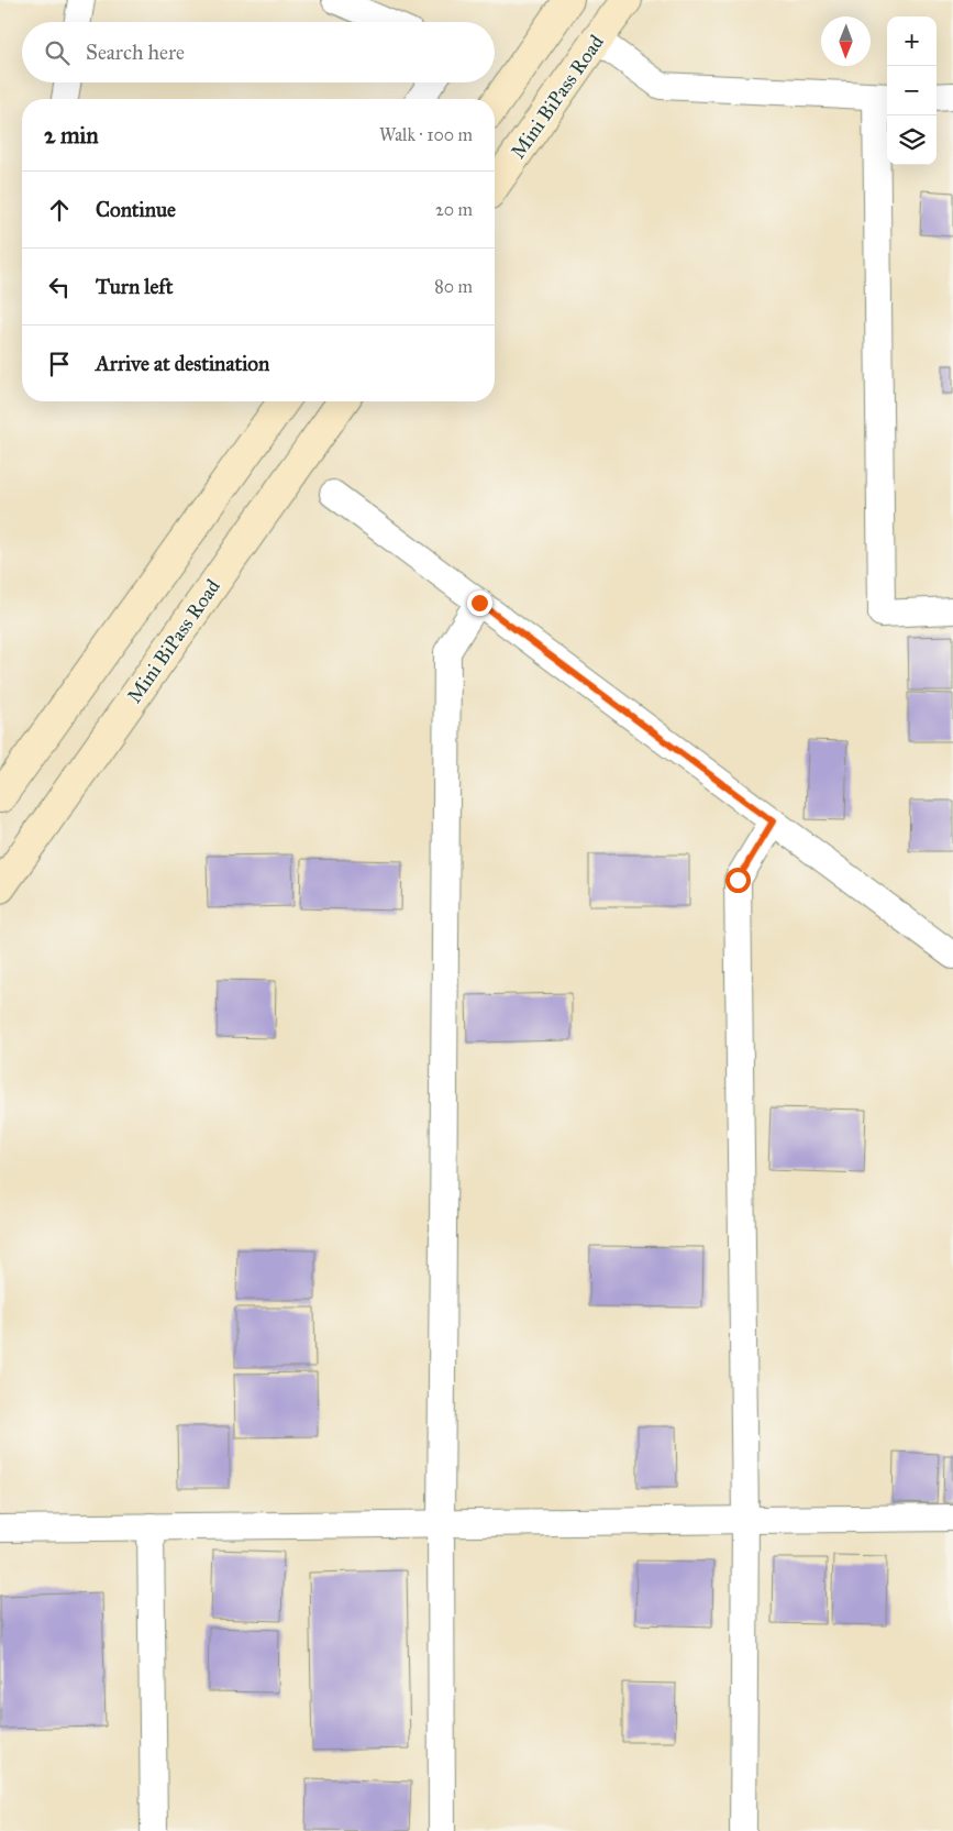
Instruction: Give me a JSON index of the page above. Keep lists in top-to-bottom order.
{
  "streets": {
    "street": ["Mini BiPass Road"]
  },
  "north": "bottom",
  "page": {
    "map_buttons": ["+", "−"],
    "search": "Search here",
    "heading": ["2 min", "Walk · 100 m"],
    "list": [
      ["Continue", "20 m"],
      ["Turn left", "80 m"],
      "Arrive at destination"
    ]
  }
}
